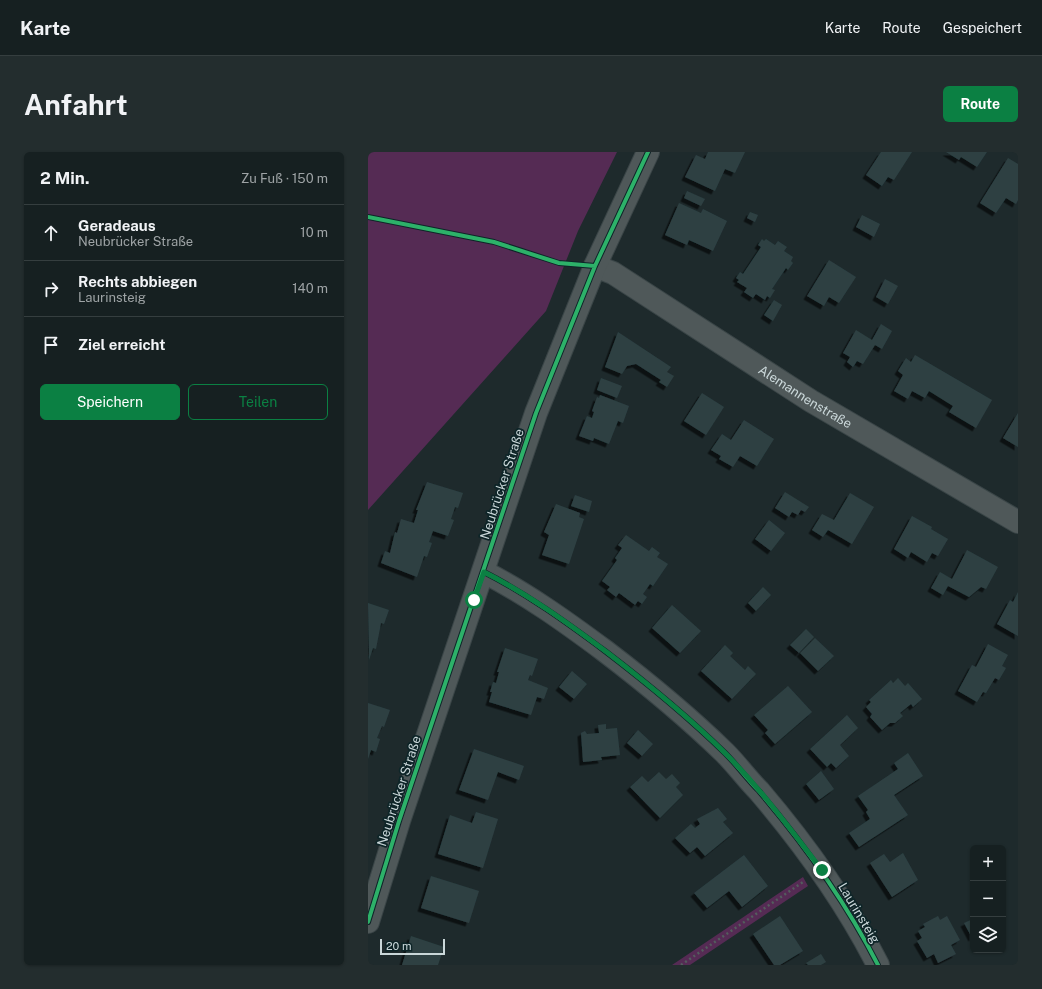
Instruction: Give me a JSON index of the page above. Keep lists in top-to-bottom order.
{
  "streets": {
    "street": ["Alemannenstraße", "Neubrücker Straße", "Laurinsteig"]
  },
  "crossings": [
    ["Alemannenstraße", "Neubrücker Straße"],
    ["Neubrücker Straße", "Laurinsteig"]
  ],
  "scale_bar": "20 m",
  "page": {
    "header": "Karte",
    "nav": ["Karte", "Route", "Gespeichert"],
    "buttons": [
      "Route",
      ["Speichern", "Teilen"]
    ],
    "title": "Anfahrt",
    "heading": ["2 Min.", "Zu Fuß · 150 m"],
    "list": [
      ["Geradeaus", "Neubrücker Straße", "10 m"],
      ["Rechts abbiegen", "Laurinsteig", "140 m"],
      "Ziel erreicht"
    ],
    "map_buttons": ["+", "−"],
    "scale": "20 m"
  }
}
